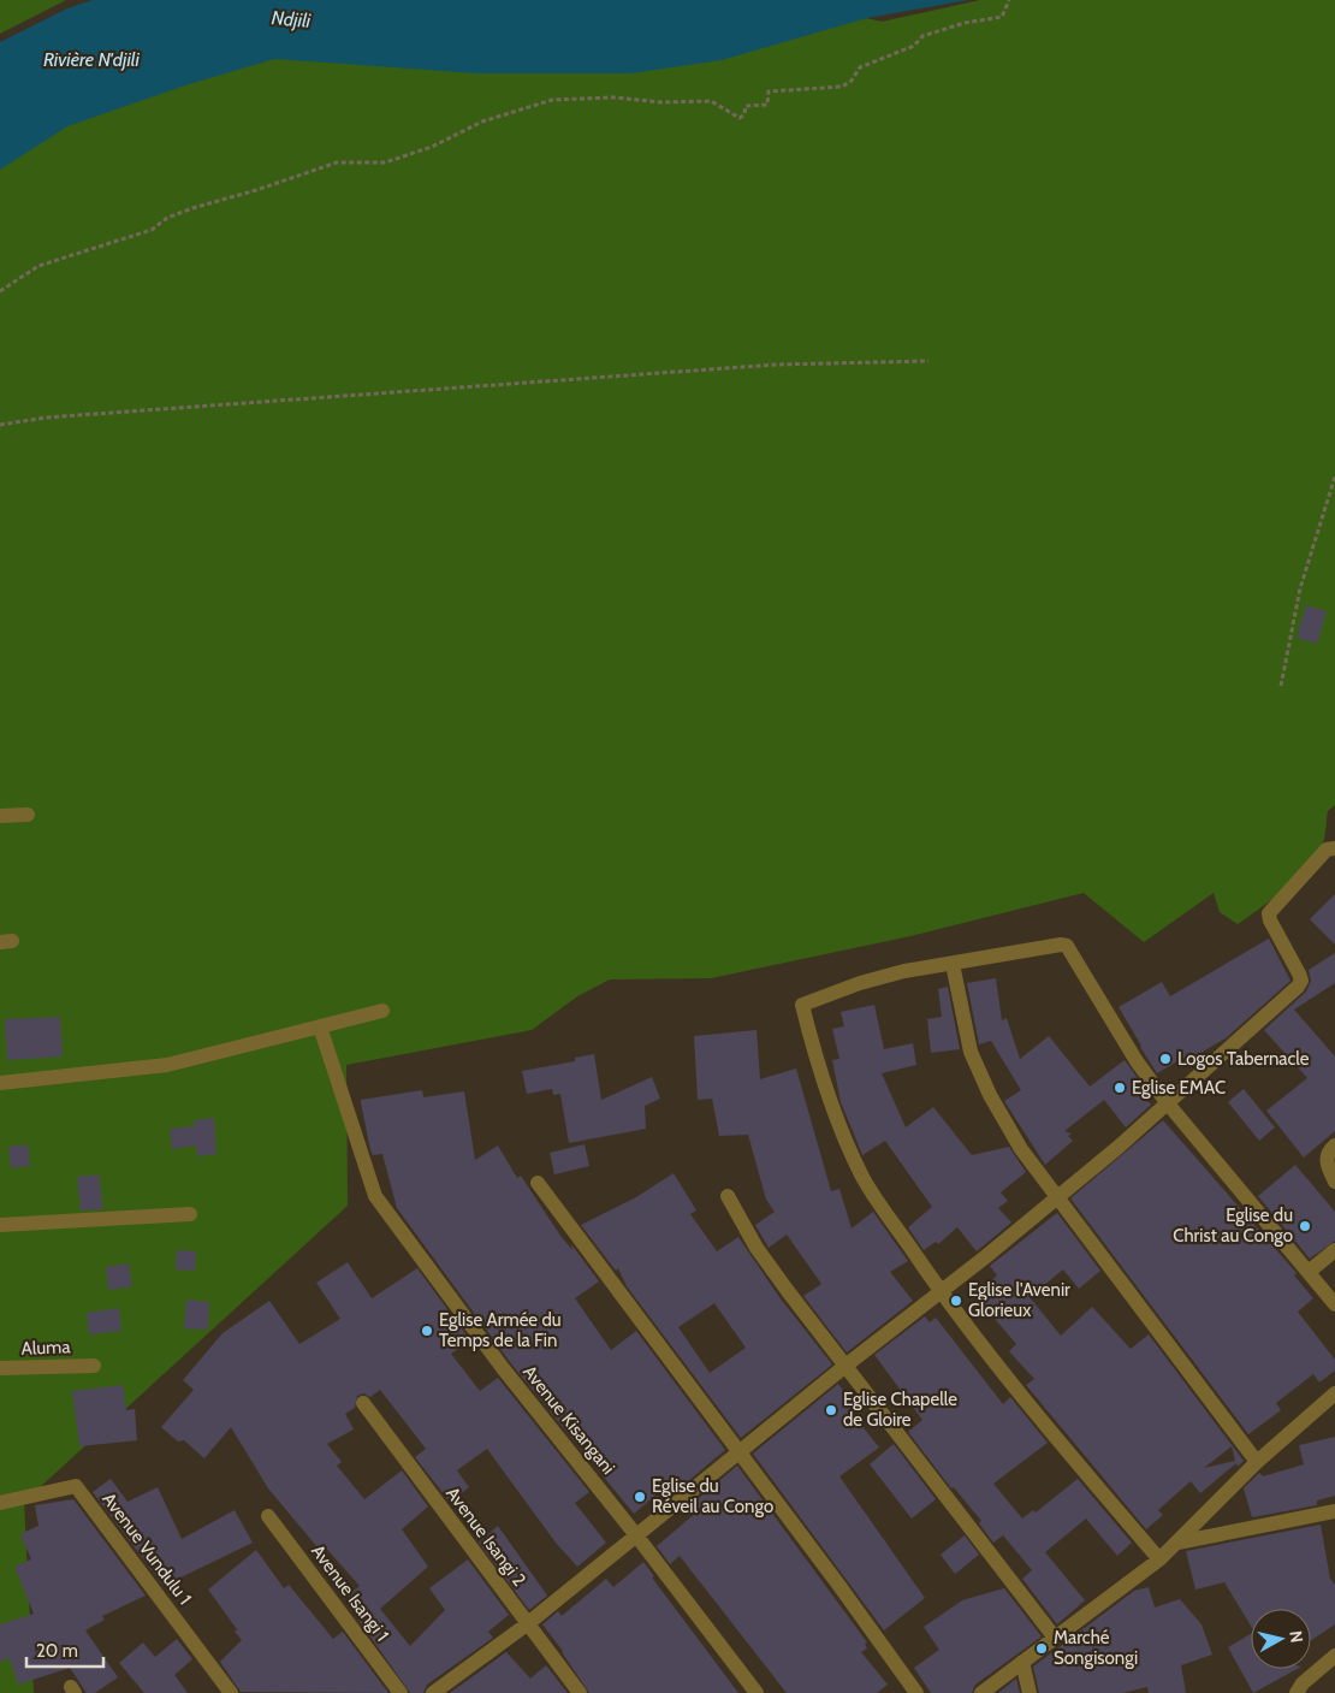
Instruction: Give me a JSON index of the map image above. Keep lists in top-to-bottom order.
{
  "streets": {
    "street": [
      "Aluma",
      "Avenue Kisangani",
      "Avenue Isangi 2",
      "Avenue Vundulu 1",
      "Avenue Isangi 1"
    ]
  },
  "water": ["Ndjili", "Rivière N'djili"],
  "places": [
    "Logos Tabernacle",
    "Eglise EMAC",
    "Eglise du Christ au Congo",
    "Eglise l'Avenir Glorieux",
    "Eglise Armée du Temps de la Fin",
    "Eglise Chapelle de Gloire",
    "Eglise du Réveil au Congo",
    "Marché Songisongi"
  ],
  "scale_bar": "20 m",
  "north": "right"
}
